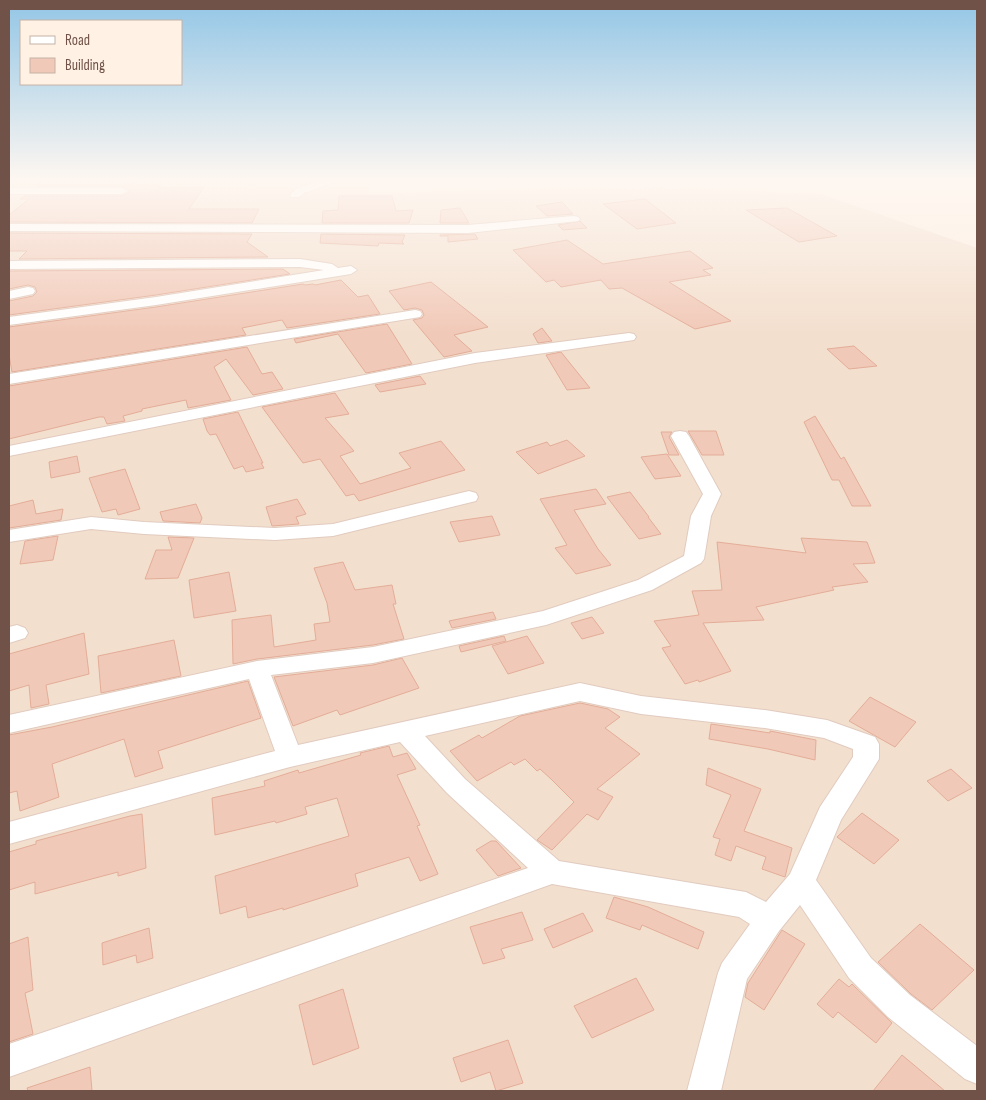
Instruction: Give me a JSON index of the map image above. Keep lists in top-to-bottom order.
{
  "legend": ["Road", "Building"]
}
